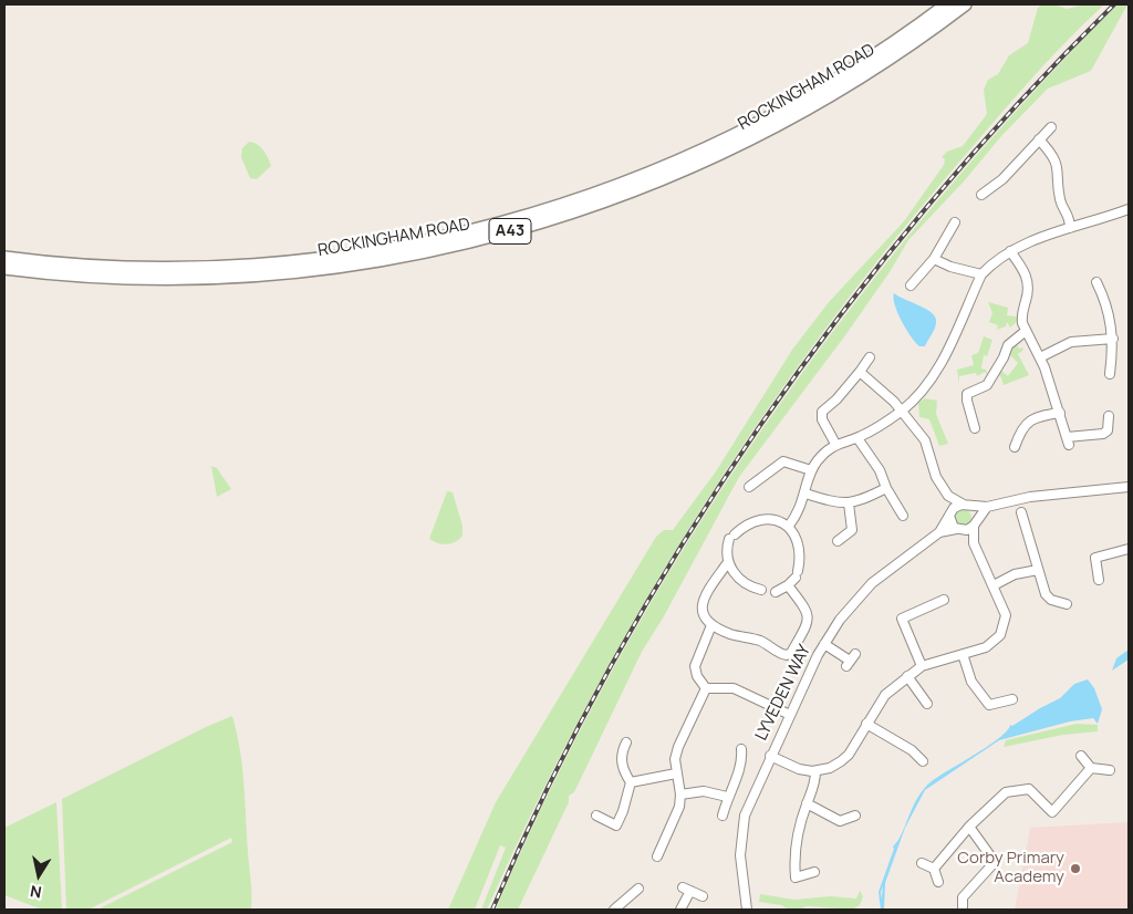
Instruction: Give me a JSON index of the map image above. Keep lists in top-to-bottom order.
{
  "streets": {
    "highway": ["ROCKINGHAM ROAD", "A43"],
    "street": ["LYVEDEN WAY"]
  },
  "places": ["Corby Primary Academy"],
  "north": "bottom"
}
